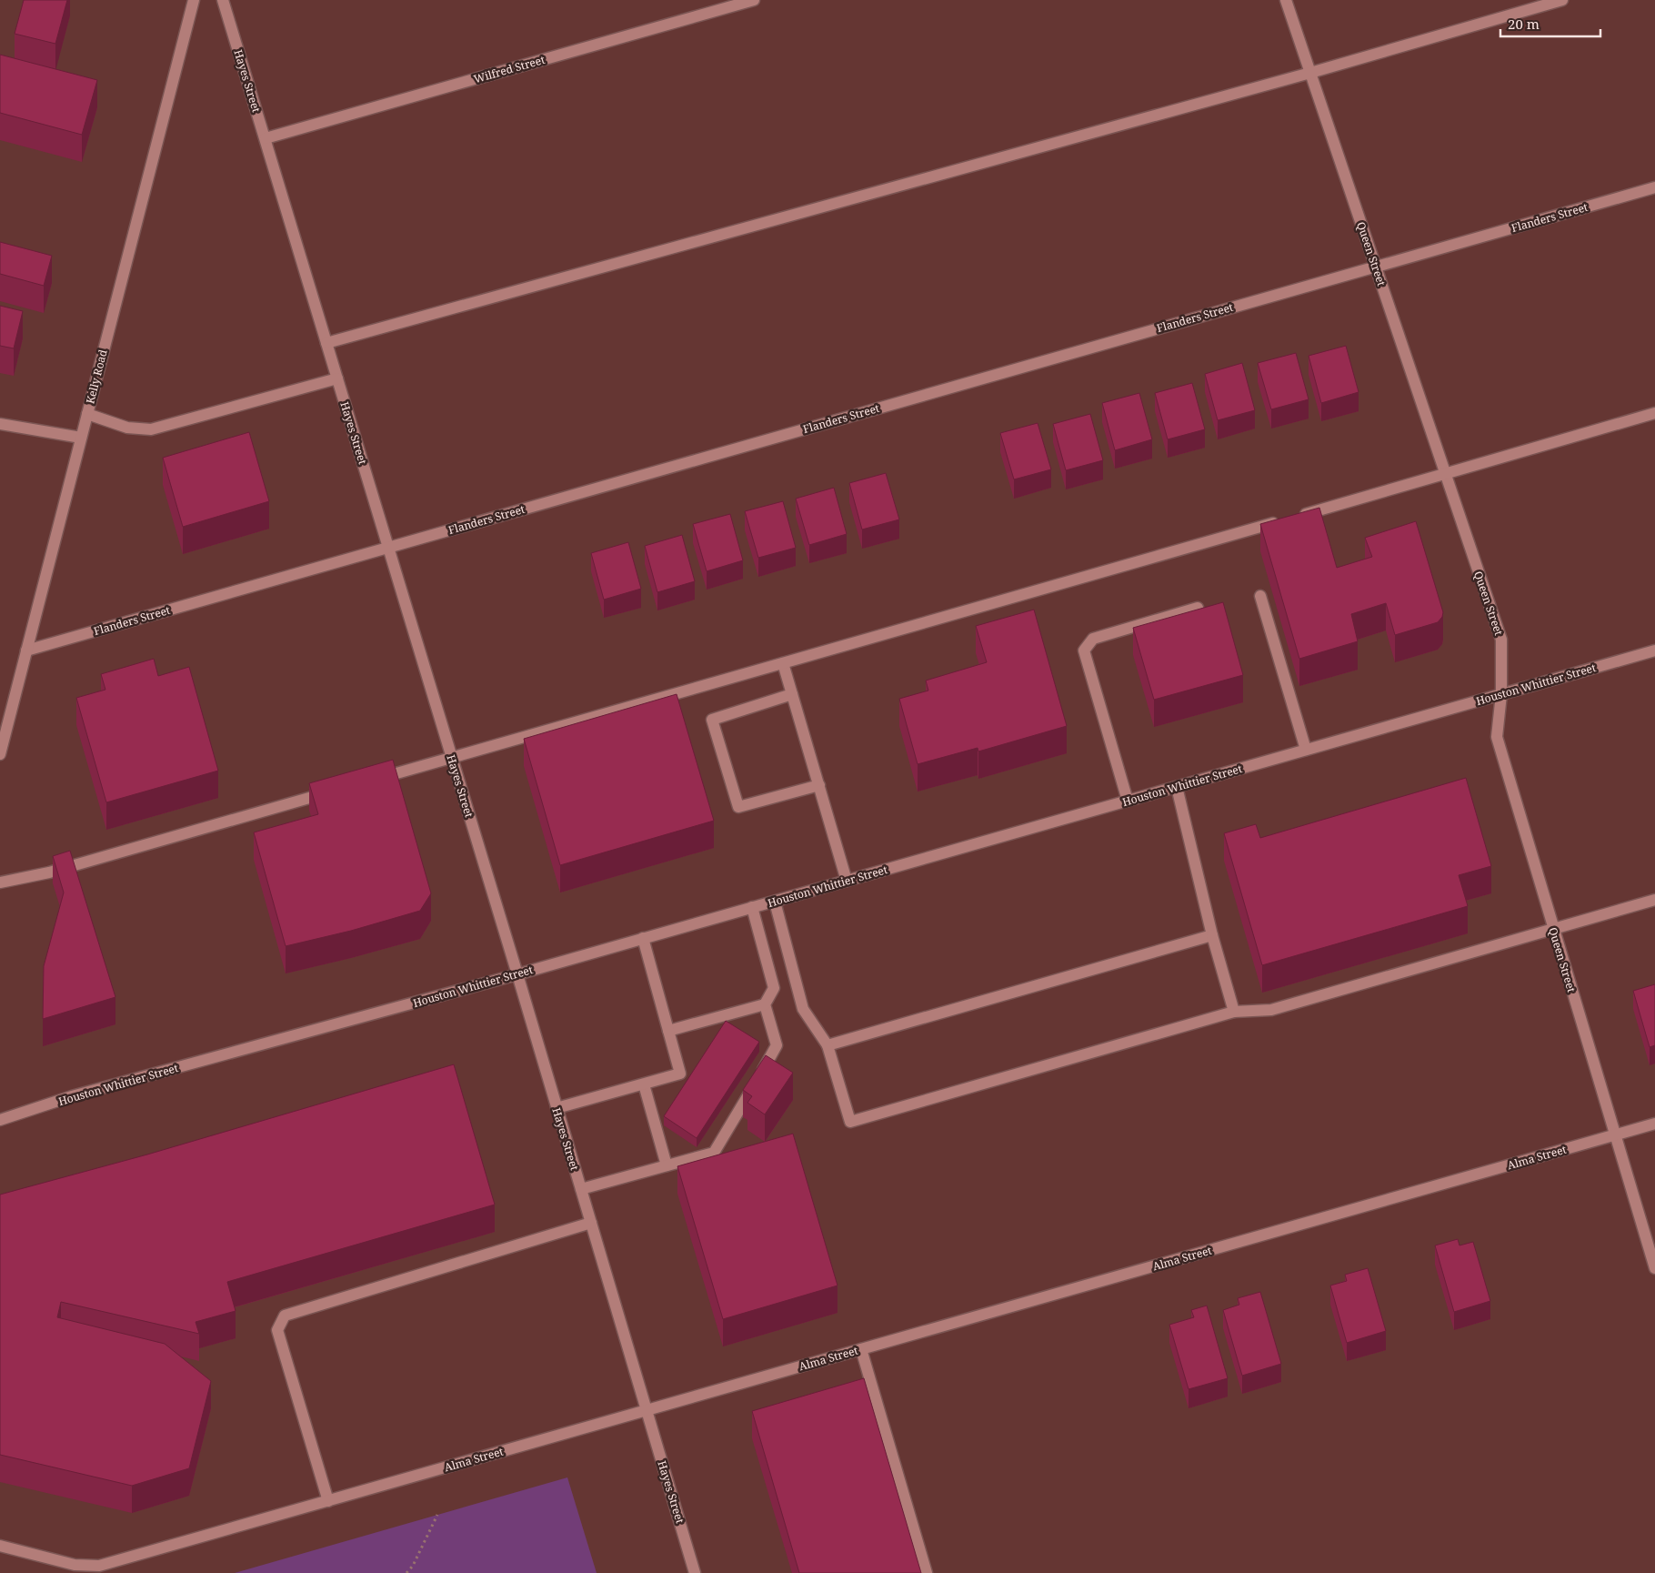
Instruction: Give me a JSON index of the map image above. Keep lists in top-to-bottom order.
{
  "streets": {
    "street": [
      "Wilfred Street",
      "Hayes Street",
      "Flanders Street",
      "Queen Street",
      "Kelly Road",
      "Houston Whittier Street",
      "Alma Street"
    ]
  },
  "crossings": [
    ["Wilfred Street", "Hayes Street"],
    ["Hayes Street", "Flanders Street"],
    ["Hayes Street", "Houston Whittier Street"],
    ["Hayes Street", "Alma Street"],
    ["Flanders Street", "Queen Street"],
    ["Flanders Street", "Kelly Road"],
    ["Queen Street", "Houston Whittier Street"],
    ["Queen Street", "Alma Street"]
  ],
  "scale_bar": "20 m"
}
